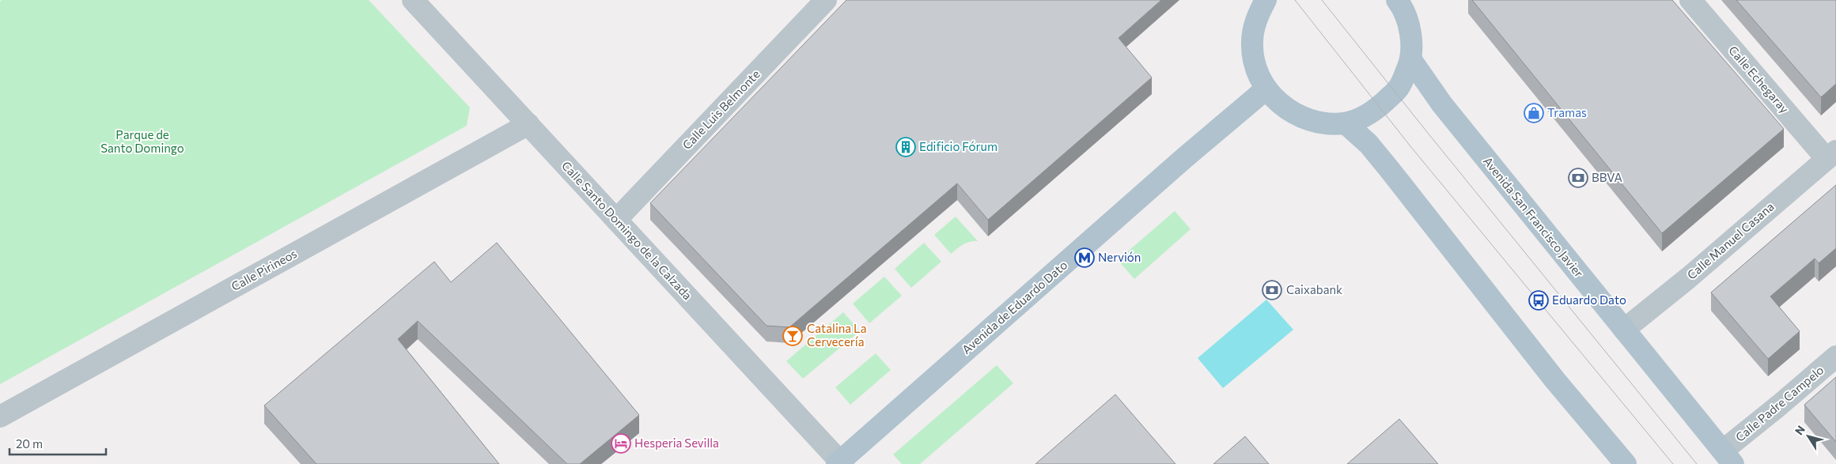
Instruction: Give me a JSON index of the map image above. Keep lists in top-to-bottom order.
{
  "streets": {
    "main road": ["Avenida San Francisco Javier", "Avenida de Eduardo Dato"],
    "street": [
      "Calle Echegaray",
      "Calle Luis Belmonte",
      "Calle Santo Domingo de la Calzada",
      "Calle Manuel Casana",
      "Calle Pirineos",
      "Calle Padre Campelo"
    ]
  },
  "crossings": [
    ["Calle Echegaray", "Calle Manuel Casana"],
    ["Calle Luis Belmonte", "Calle Santo Domingo de la Calzada"],
    ["Avenida San Francisco Javier", "Calle Manuel Casana"],
    ["Avenida San Francisco Javier", "Calle Padre Campelo"],
    ["Calle Santo Domingo de la Calzada", "Calle Pirineos"],
    ["Calle Santo Domingo de la Calzada", "Avenida de Eduardo Dato"]
  ],
  "parks": ["Parque de Santo Domingo"],
  "places": {
    "shop": ["Tramas"],
    "building": ["Edificio Fórum"],
    "bank": ["BBVA", "Caixabank"],
    "metro station": ["Nervión"],
    "bus stop": ["Eduardo Dato"],
    "bar": ["Catalina La Cervecería"],
    "hotel": ["Hesperia Sevilla"]
  },
  "scale_bar": "20 m",
  "north": "top left"
}
